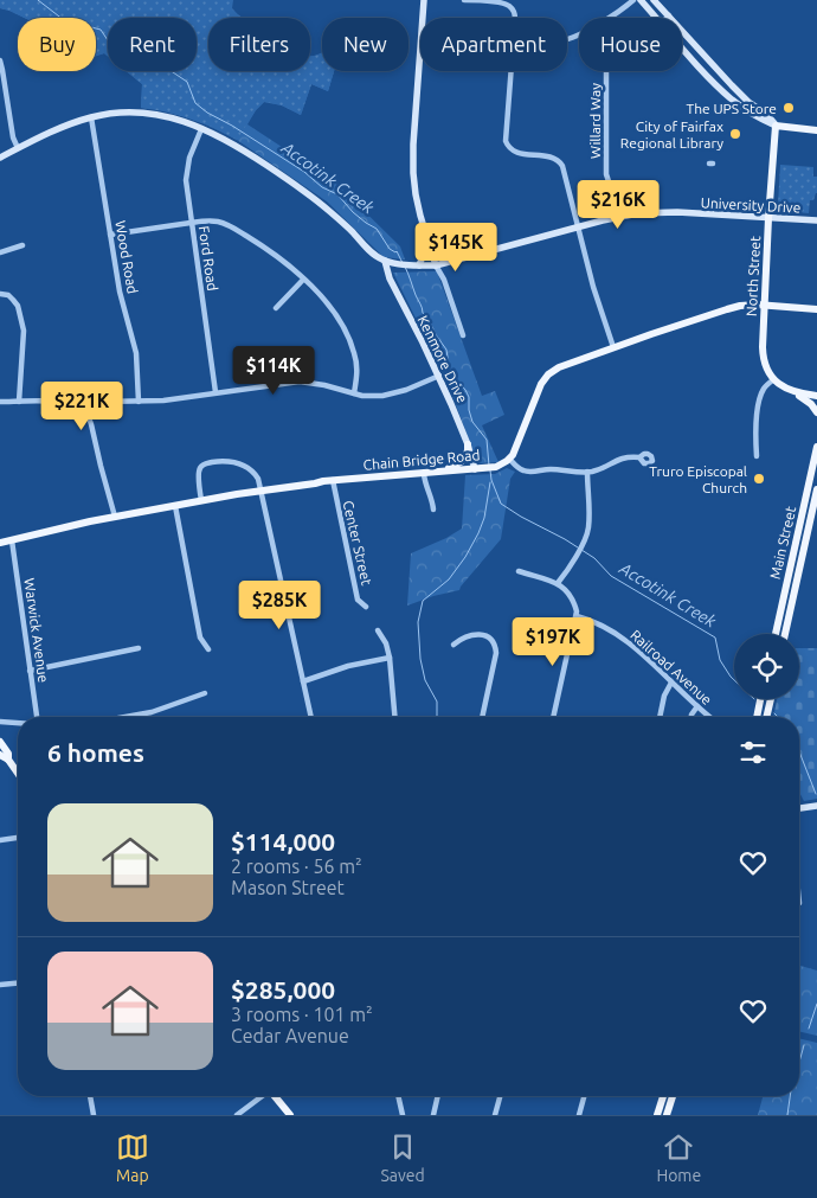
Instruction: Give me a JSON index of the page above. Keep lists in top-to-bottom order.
{
  "streets": {
    "main road": ["North Street", "Chain Bridge Road", "Main Street"],
    "street": [
      "Willard Way",
      "University Drive",
      "Wood Road",
      "Ford Road",
      "Kenmore Drive",
      "Center Street",
      "Warwick Avenue",
      "Railroad Avenue"
    ]
  },
  "crossings": [
    ["Willard Way", "University Drive"],
    ["University Drive", "Wood Road"],
    ["University Drive", "Ford Road"],
    ["University Drive", "North Street"],
    ["University Drive", "Kenmore Drive"],
    ["Kenmore Drive", "Chain Bridge Road"],
    ["Chain Bridge Road", "Center Street"],
    ["Chain Bridge Road", "Warwick Avenue"]
  ],
  "water": ["Accotink Creek"],
  "places": ["The UPS Store", "City of Fairfax Regional Library", "Truro Episcopal Church"],
  "page": {
    "chip": [
      "Buy",
      "Rent",
      "Filters",
      "New",
      "Apartment",
      "House"
    ],
    "price": [
      "$216K",
      "$145K",
      "$114K",
      "$221K",
      "$285K",
      "$197K"
    ],
    "heading": "6 homes",
    "list": [
      {
        "name": "$114,000",
        "note": "2 rooms · 56 m² · Mason Street"
      },
      {
        "name": "$285,000",
        "note": "3 rooms · 101 m² · Cedar Avenue"
      }
    ],
    "tabs": ["Map", "Saved", "Home"]
  }
}
